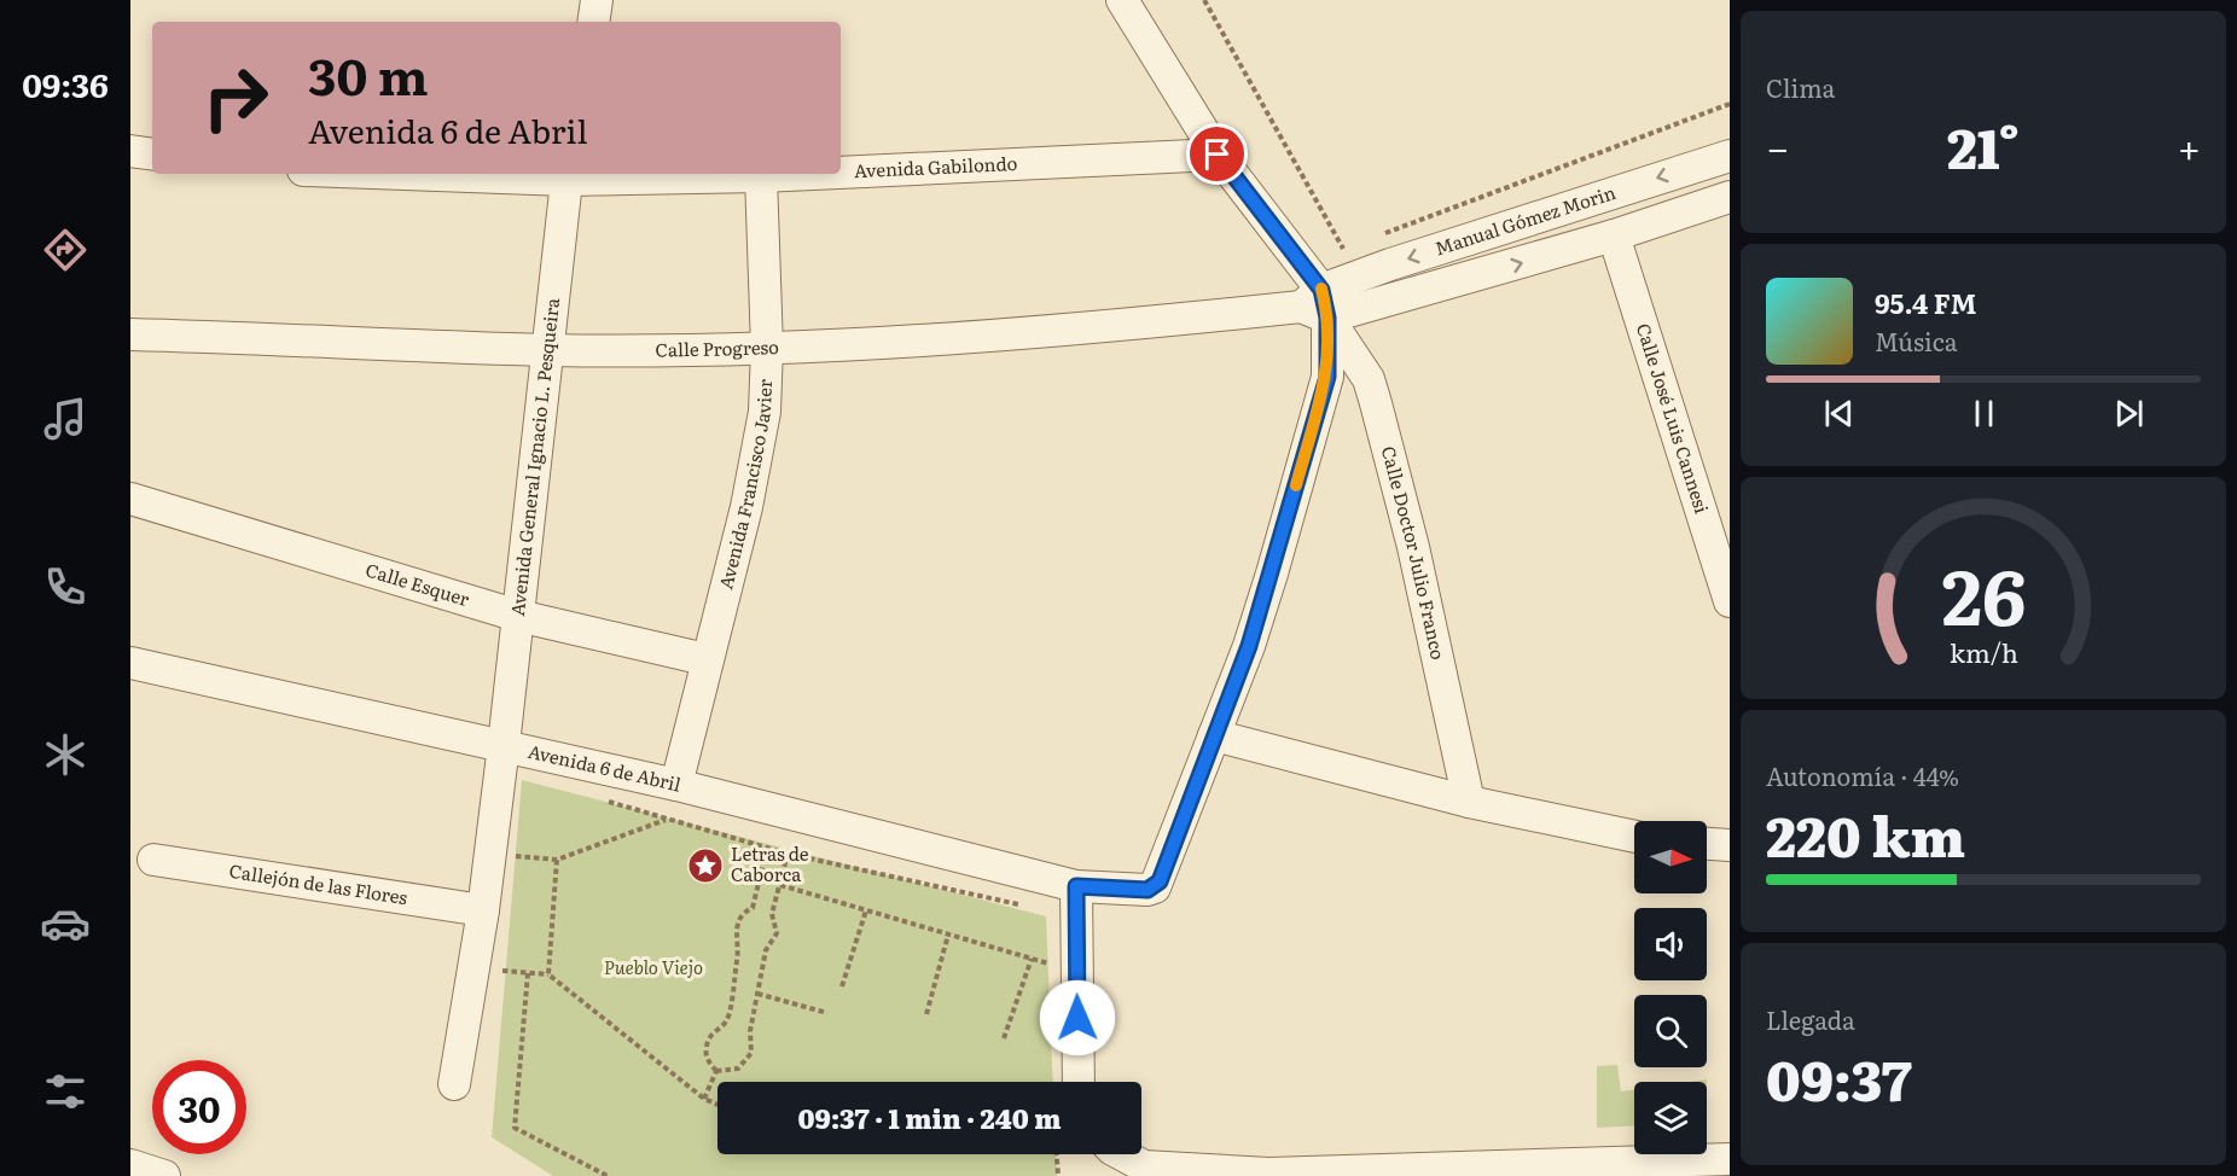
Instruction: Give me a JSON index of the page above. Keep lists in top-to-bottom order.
{
  "streets": {
    "street": [
      "Avenida Gabilondo",
      "Manual Gómez Morin",
      "Calle Progreso",
      "Calle José Luis Cannesi",
      "Avenida General Ignacio L. Pesqueira",
      "Avenida Francisco Javier",
      "Calle Doctor Julio Franco",
      "Calle Esquer",
      "Avenida 6 de Abril",
      "Callejón de las Flores"
    ]
  },
  "crossings": [
    ["Avenida Gabilondo", "Avenida General Ignacio L. Pesqueira"],
    ["Avenida Gabilondo", "Avenida Francisco Javier"],
    ["Avenida Gabilondo", "Calle Doctor Julio Franco"],
    ["Manual Gómez Morin", "Calle Progreso"],
    ["Manual Gómez Morin", "Calle José Luis Cannesi"],
    ["Manual Gómez Morin", "Calle Doctor Julio Franco"],
    ["Calle Progreso", "Avenida General Ignacio L. Pesqueira"],
    ["Calle Progreso", "Avenida Francisco Javier"],
    ["Calle Progreso", "Calle Doctor Julio Franco"],
    ["Avenida General Ignacio L. Pesqueira", "Calle Esquer"],
    ["Avenida General Ignacio L. Pesqueira", "Avenida 6 de Abril"],
    ["Avenida General Ignacio L. Pesqueira", "Callejón de las Flores"],
    ["Avenida Francisco Javier", "Calle Esquer"],
    ["Avenida Francisco Javier", "Avenida 6 de Abril"]
  ],
  "parks": ["Pueblo Viejo"],
  "places": {
    "place": ["Letras de Caborca"]
  },
  "north": "right",
  "page": {
    "tabs": "09:36",
    "tile": [
      "Clima",
      ["Autonomía · 44%", "220 km"],
      ["Llegada", "09:37"]
    ],
    "turn": ["30 m", "Avenida 6 de Abril"],
    "heat": ["−", "21°", "+"],
    "song": ["95.4 FM", "Música"],
    "limit": "30",
    "trip": "09:37 · 1 min · 240 m",
    "gauge": ["26", "km/h"]
  }
}
